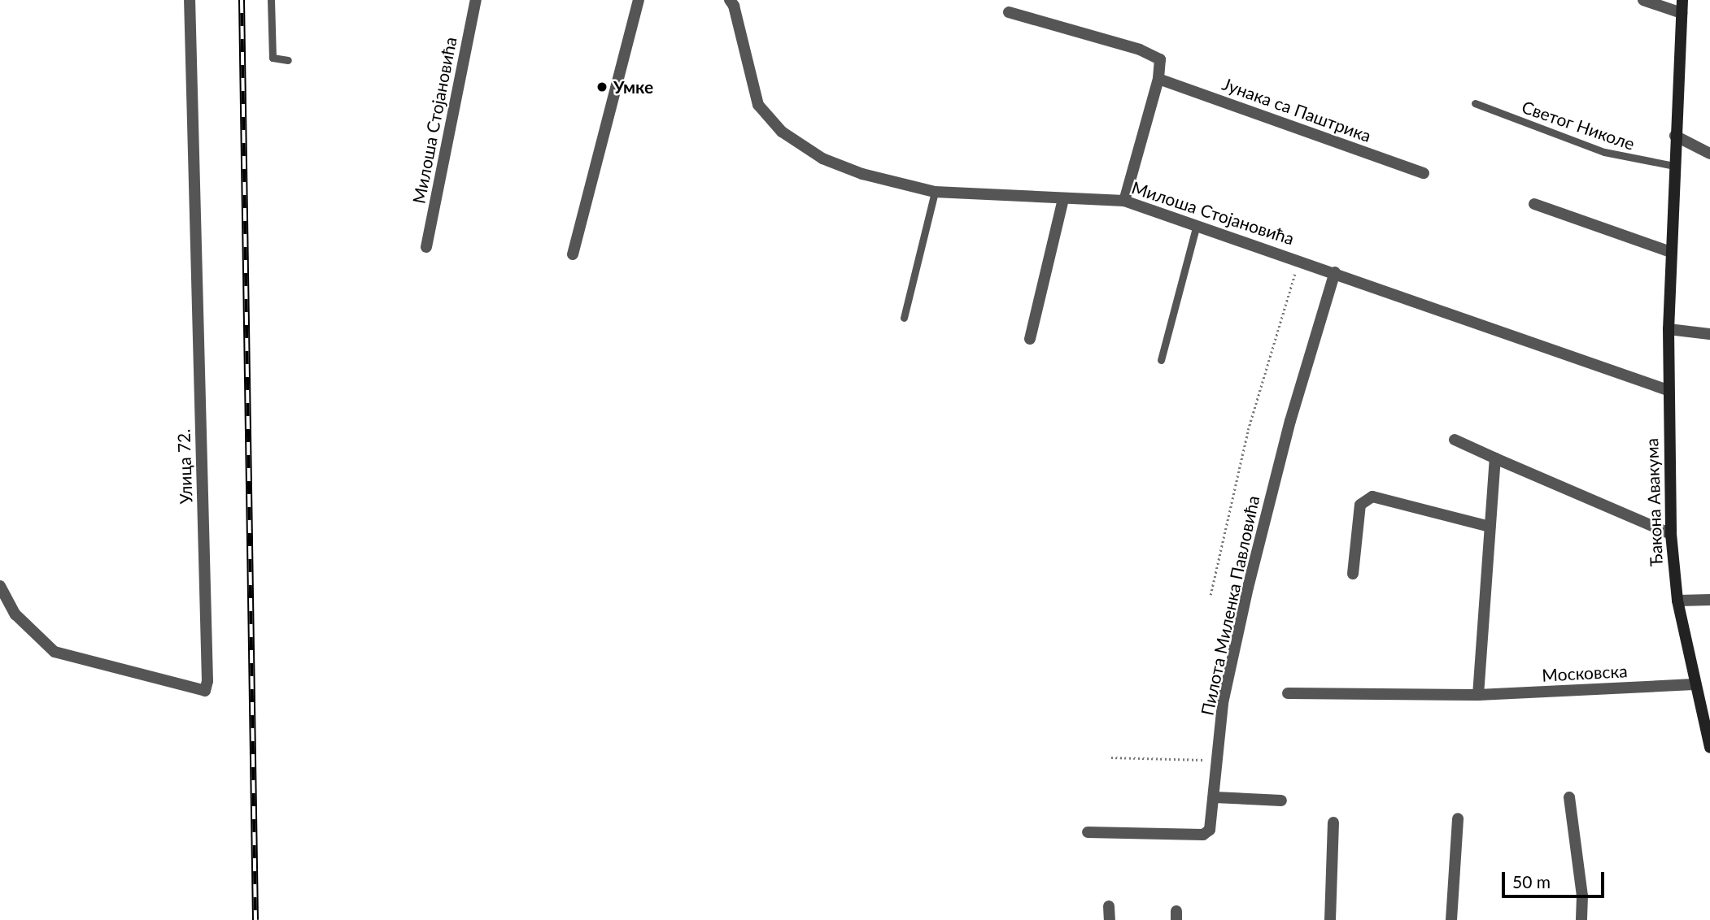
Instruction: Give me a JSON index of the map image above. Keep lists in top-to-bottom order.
{
  "streets": {
    "main road": ["Ђакона Авакума"],
    "street": [
      "Јунака са Паштрика",
      "Милоша Стојановића",
      "Улица 72.",
      "Пилота Миленка Павловића",
      "Московска"
    ],
    "lane": ["Светог Николе"]
  },
  "crossings": [
    ["Милоша Стојановића", "Ђакона Авакума"],
    ["Милоша Стојановића", "Пилота Миленка Павловића"],
    ["Светог Николе", "Ђакона Авакума"],
    ["Ђакона Авакума", "Московска"]
  ],
  "places": ["Умке"],
  "scale_bar": "50 m"
}
